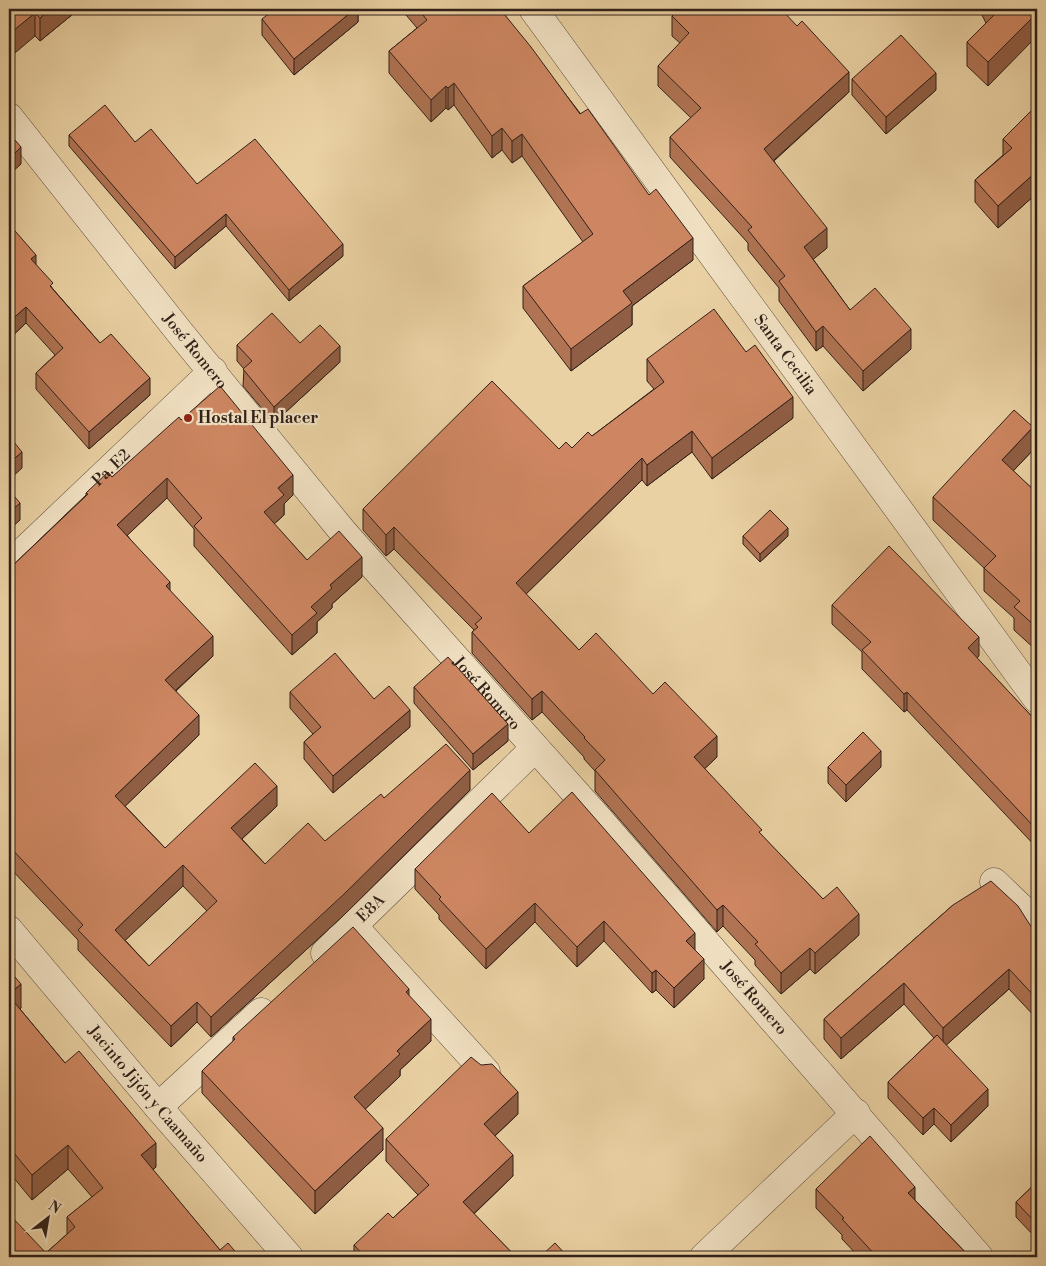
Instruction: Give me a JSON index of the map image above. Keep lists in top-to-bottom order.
{
  "streets": {
    "street": [
      "José Romero",
      "Santa Cecilia",
      "Pa. E2",
      "E8A",
      "Jacinto Jijón y Caamaño"
    ]
  },
  "crossings": [
    ["José Romero", "Pa. E2"],
    ["José Romero", "E8A"]
  ],
  "places": ["Hostal El placer"],
  "north": "top right"
}
